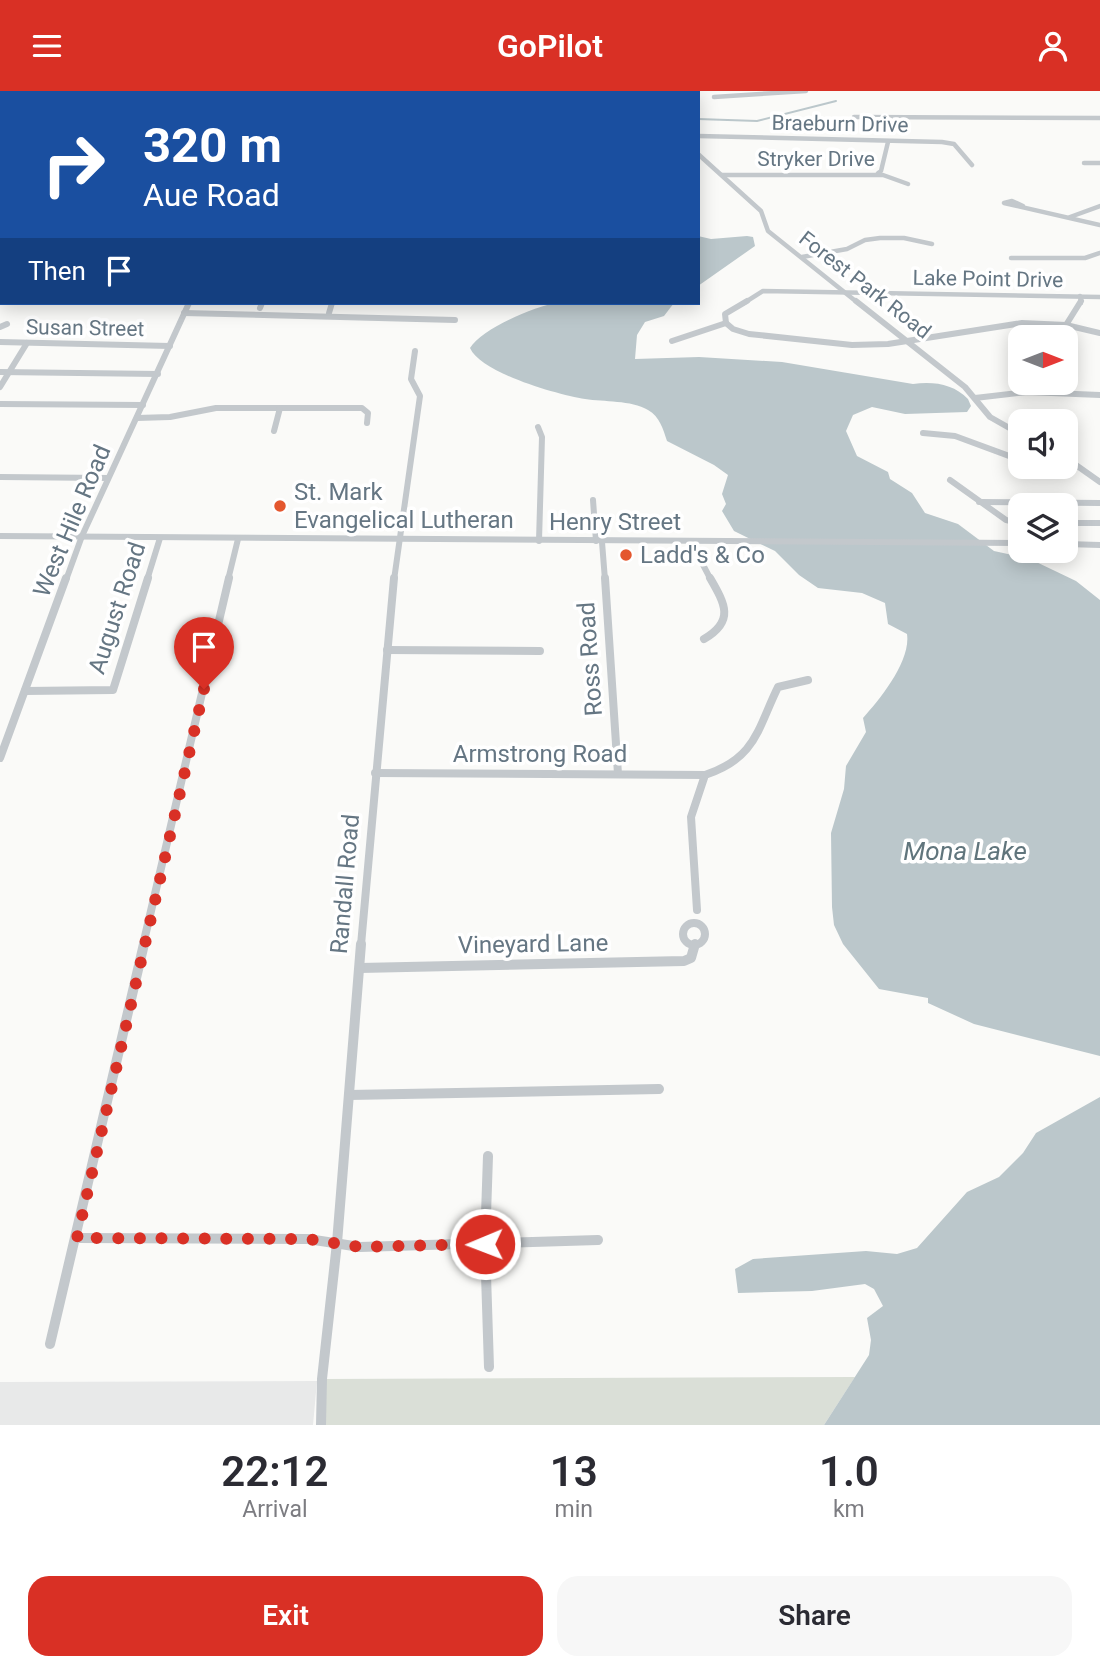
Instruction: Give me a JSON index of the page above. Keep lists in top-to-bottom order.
{
  "streets": {
    "street": [
      "Braeburn Drive",
      "Stryker Drive",
      "Lake Point Drive",
      "Forest Park Road",
      "Susan Street",
      "West Hile Road",
      "Henry Street",
      "August Road",
      "Ross Road",
      "Armstrong Road",
      "Randall Road",
      "Vineyard Lane"
    ]
  },
  "crossings": [
    ["Stryker Drive", "Forest Park Road"],
    ["Lake Point Drive", "Forest Park Road"],
    ["Susan Street", "West Hile Road"],
    ["West Hile Road", "Henry Street"],
    ["West Hile Road", "August Road"],
    ["Henry Street", "August Road"],
    ["Henry Street", "Ross Road"],
    ["Henry Street", "Randall Road"],
    ["Ross Road", "Armstrong Road"],
    ["Armstrong Road", "Randall Road"],
    ["Randall Road", "Vineyard Lane"]
  ],
  "water": ["Mona Lake"],
  "places": ["St. Mark Evangelical Lutheran", "Ladd's & Co"],
  "north": "right",
  "page": {
    "header": "GoPilot",
    "turn": ["320 m", "Aue Road"],
    "then": "Then",
    "eta": [
      "22:12",
      "Arrival",
      "13",
      "min",
      "1.0",
      "km"
    ],
    "buttons": ["Exit", "Share"]
  }
}
